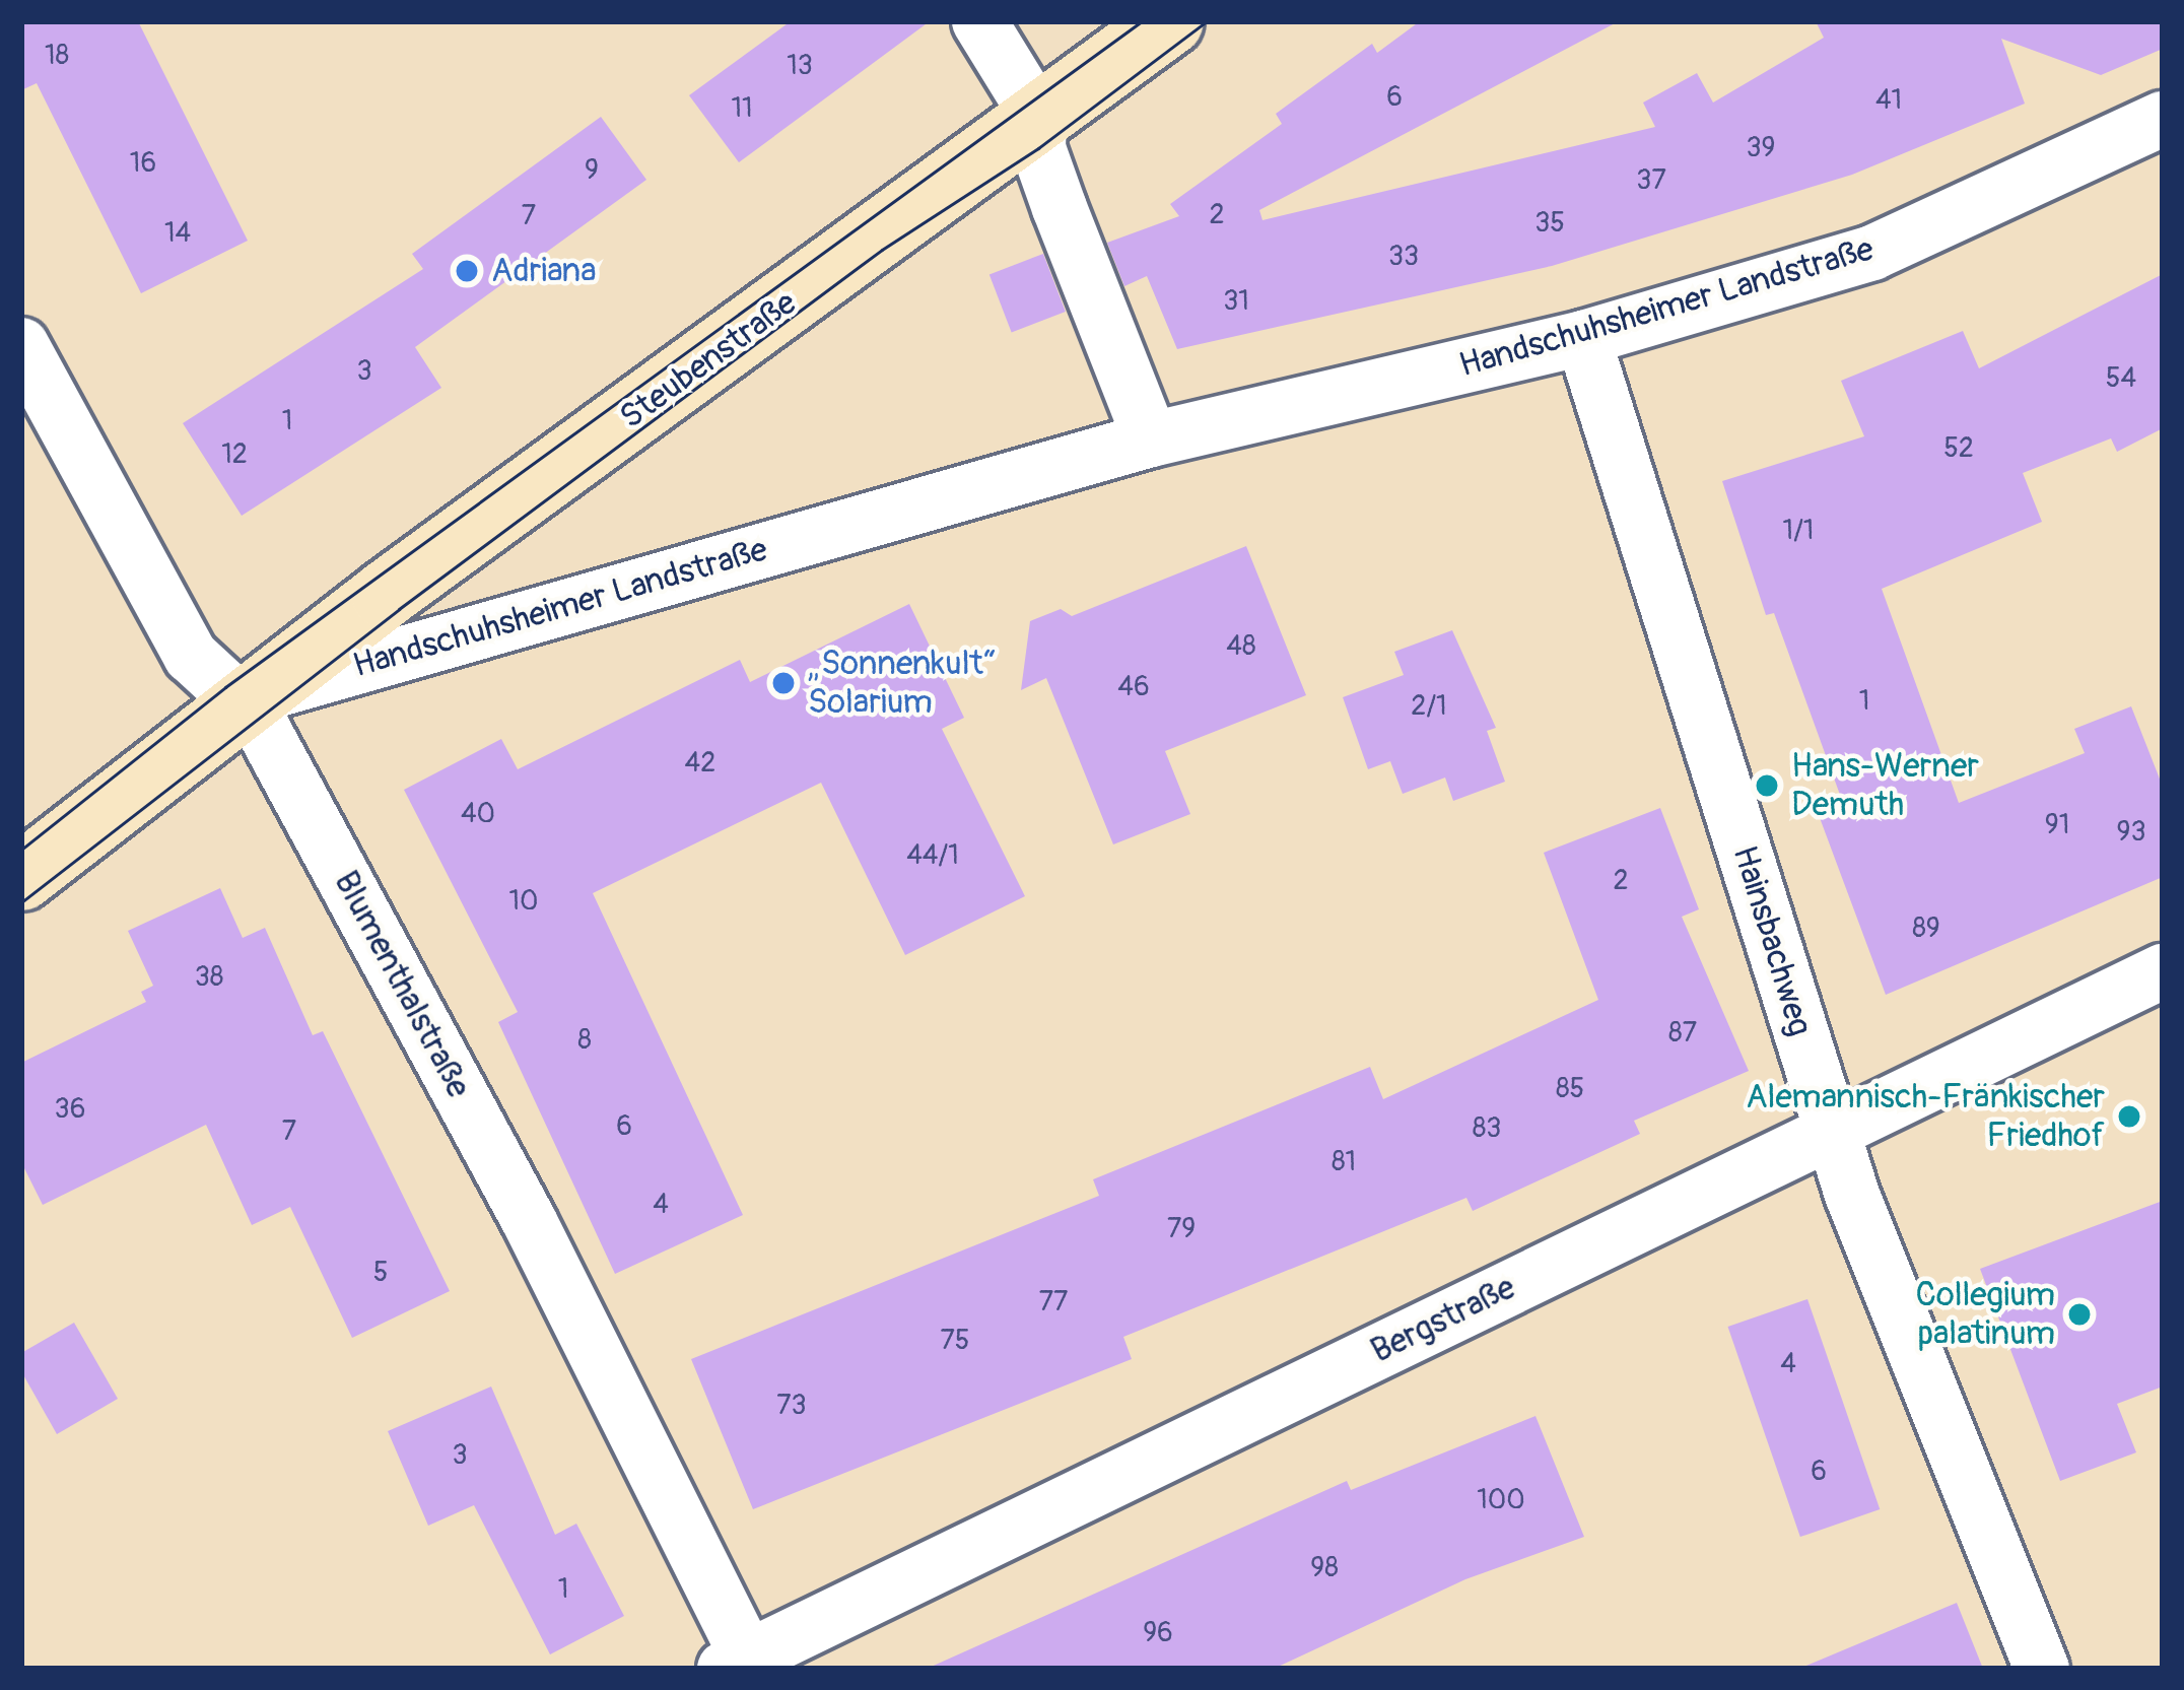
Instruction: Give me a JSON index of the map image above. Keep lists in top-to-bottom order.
{
  "streets": {
    "main road": ["Handschuhsheimer Landstraße", "Steubenstraße"],
    "street": ["Hainsbachweg", "Blumenthalstraße", "Bergstraße"]
  },
  "crossings": [
    ["Handschuhsheimer Landstraße", "Steubenstraße"],
    ["Handschuhsheimer Landstraße", "Hainsbachweg"],
    ["Handschuhsheimer Landstraße", "Blumenthalstraße"],
    ["Steubenstraße", "Blumenthalstraße"],
    ["Hainsbachweg", "Bergstraße"],
    ["Blumenthalstraße", "Bergstraße"]
  ],
  "places": [
    "Adriana",
    "„Sonnenkult“ Solarium",
    "Hans-Werner Demuth",
    "Alemannisch-Fränkischer Friedhof",
    "Collegium palatinum"
  ],
  "house_numbers": [
    "18",
    "13",
    "6",
    "41",
    "11",
    "39",
    "16",
    "9",
    "37",
    "2",
    "7",
    "35",
    "14",
    "33",
    "31",
    "3",
    "54",
    "1",
    "52",
    "12",
    "1/1",
    "48",
    "46",
    "1",
    "2/1",
    "42",
    "40",
    "91",
    "93",
    "44/1",
    "2",
    "10",
    "89",
    "38",
    "87",
    "8",
    "85",
    "36",
    "6",
    "83",
    "7",
    "81",
    "4",
    "79",
    "5",
    "77",
    "75",
    "4",
    "73",
    "3",
    "6",
    "100",
    "98",
    "1",
    "96"
  ]
}
